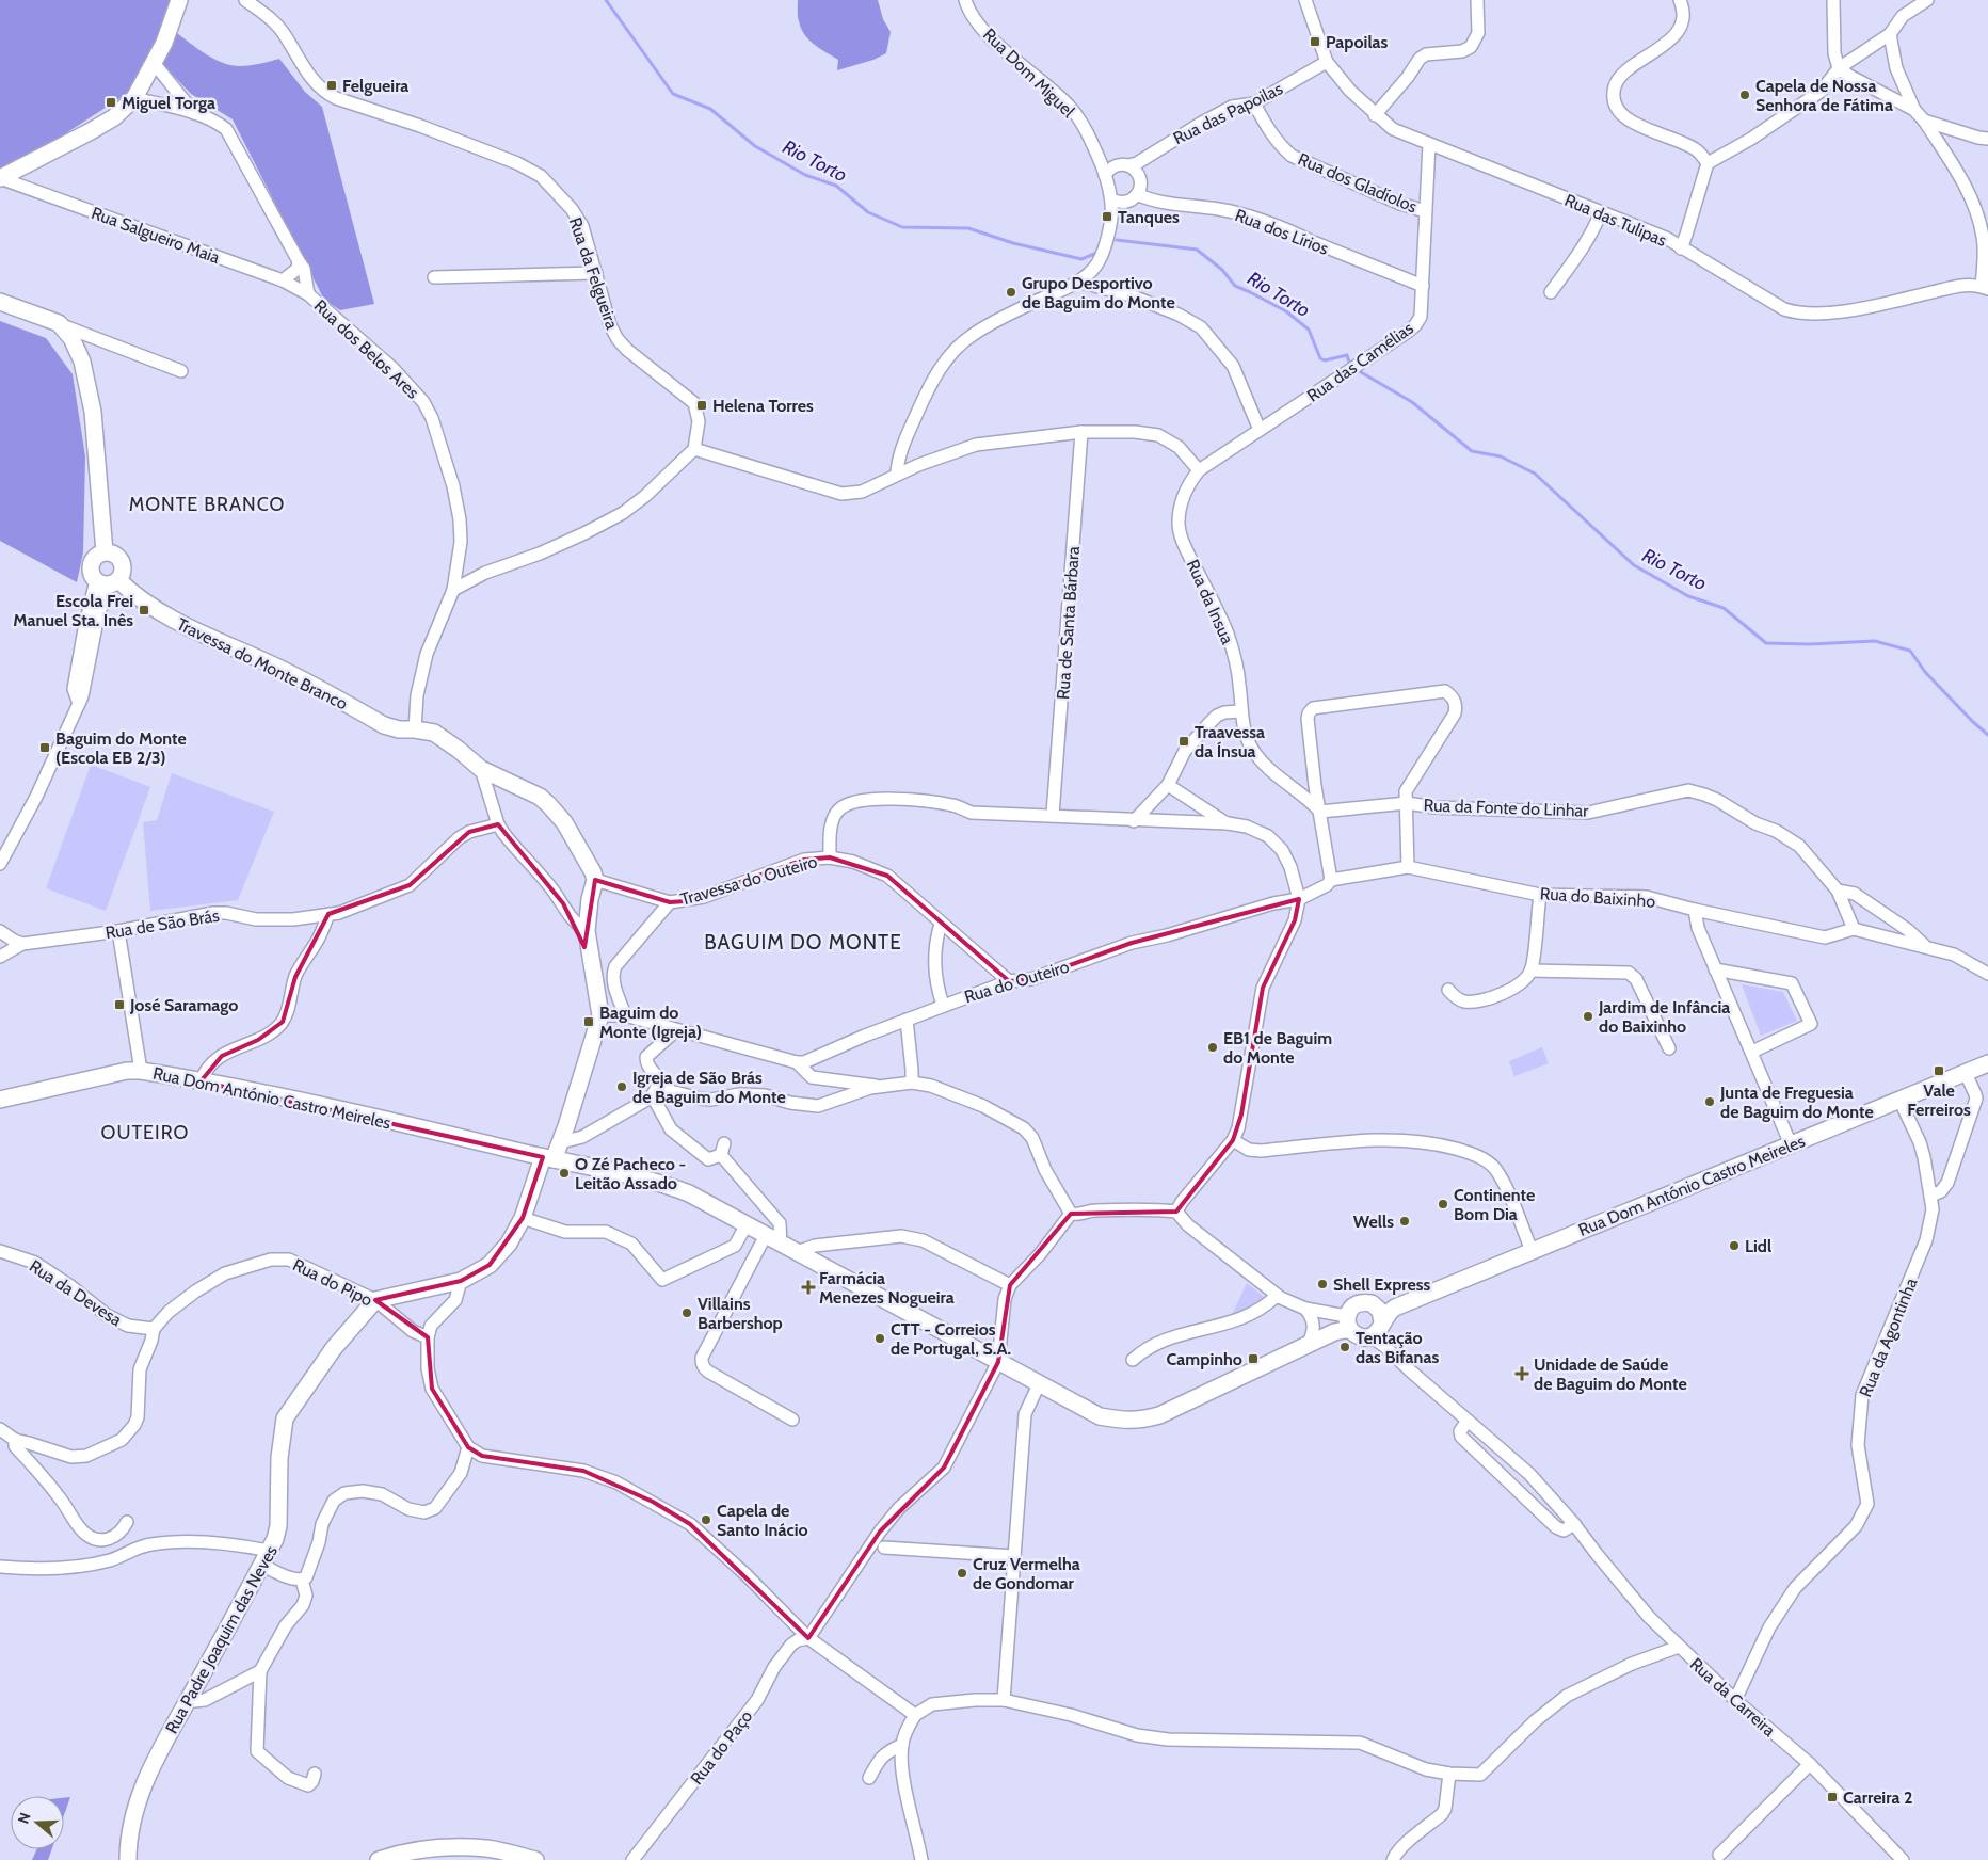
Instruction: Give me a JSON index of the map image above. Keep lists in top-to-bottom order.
{
  "streets": {
    "main road": ["Travessa do Monte Branco", "Rua Dom António Castro Meireles", "Rua Padre Joaquim das Neves"],
    "street": [
      "Rua Dom Miguel",
      "Rua das Papoilas",
      "Rua dos Gladíolos",
      "Rua das Tulipas",
      "Rua dos Lírios",
      "Rua Salgueiro Maia",
      "Rua da Felgueira",
      "Rua dos Belos Ares",
      "Rua das Camélias",
      "Rua da Insua",
      "Rua de Santa Bárbara",
      "Rua da Fonte do Linhar",
      "Travessa do Outeiro",
      "Rua do Baixinho",
      "Rua de São Brás",
      "Rua do Outeiro",
      "Rua do Pipo",
      "Rua da Devesa",
      "Rua da Agontinha",
      "Rua da Carreira",
      "Rua do Paço"
    ]
  },
  "crossings": [
    ["Rua Dom Miguel", "Rua das Papoilas"],
    ["Rua Dom Miguel", "Rua dos Lírios"],
    ["Rua das Papoilas", "Rua dos Gladíolos"],
    ["Rua das Papoilas", "Rua das Tulipas"],
    ["Rua das Papoilas", "Rua dos Lírios"],
    ["Rua dos Gladíolos", "Rua das Camélias"],
    ["Rua das Tulipas", "Rua das Camélias"],
    ["Rua dos Lírios", "Rua das Camélias"],
    ["Rua Salgueiro Maia", "Rua dos Belos Ares"],
    ["Rua das Camélias", "Rua da Insua"],
    ["Rua da Insua", "Rua da Fonte do Linhar"],
    ["Rua da Fonte do Linhar", "Rua do Baixinho"],
    ["Travessa do Outeiro", "Rua do Outeiro"],
    ["Rua do Baixinho", "Rua do Outeiro"],
    ["Rua Dom António Castro Meireles", "Rua da Agontinha"],
    ["Rua Dom António Castro Meireles", "Rua da Carreira"],
    ["Rua do Pipo", "Rua da Devesa"],
    ["Rua do Pipo", "Rua Padre Joaquim das Neves"],
    ["Rua da Agontinha", "Rua da Carreira"]
  ],
  "districts": ["MONTE BRANCO", "BAGUIM DO MONTE", "OUTEIRO"],
  "water": ["Rio Torto"],
  "places": {
    "transit": [
      "Papoilas",
      "Felgueira",
      "Miguel Torga",
      "Tanques",
      "Helena Torres",
      "Escola Frei Manuel Sta. Inês",
      "Traavessa da Ínsua",
      "Baguim do Monte (Escola EB 2/3)",
      "José Saramago",
      "Baguim do Monte (Igreja)",
      "Vale Ferreiros",
      "Campinho",
      "Carreira 2"
    ],
    "other": [
      "Capela de Nossa Senhora de Fátima",
      "Grupo Desportivo de Baguim do Monte",
      "Jardim de Infância do Baixinho",
      "EB1 de Baguim do Monte",
      "Igreja de São Brás de Baguim do Monte",
      "Junta de Freguesia de Baguim do Monte",
      "O Zé Pacheco - Leitão Assado",
      "Continente Bom Dia",
      "Wells",
      "Lidl",
      "Shell Express",
      "Villains Barbershop",
      "CTT - Correios de Portugal, S.A.",
      "Tentação das Bifanas",
      "Capela de Santo Inácio",
      "Cruz Vermelha de Gondomar"
    ],
    "health": ["Farmácia Menezes Nogueira", "Unidade de Saúde de Baguim do Monte"]
  },
  "north": "left"
}
